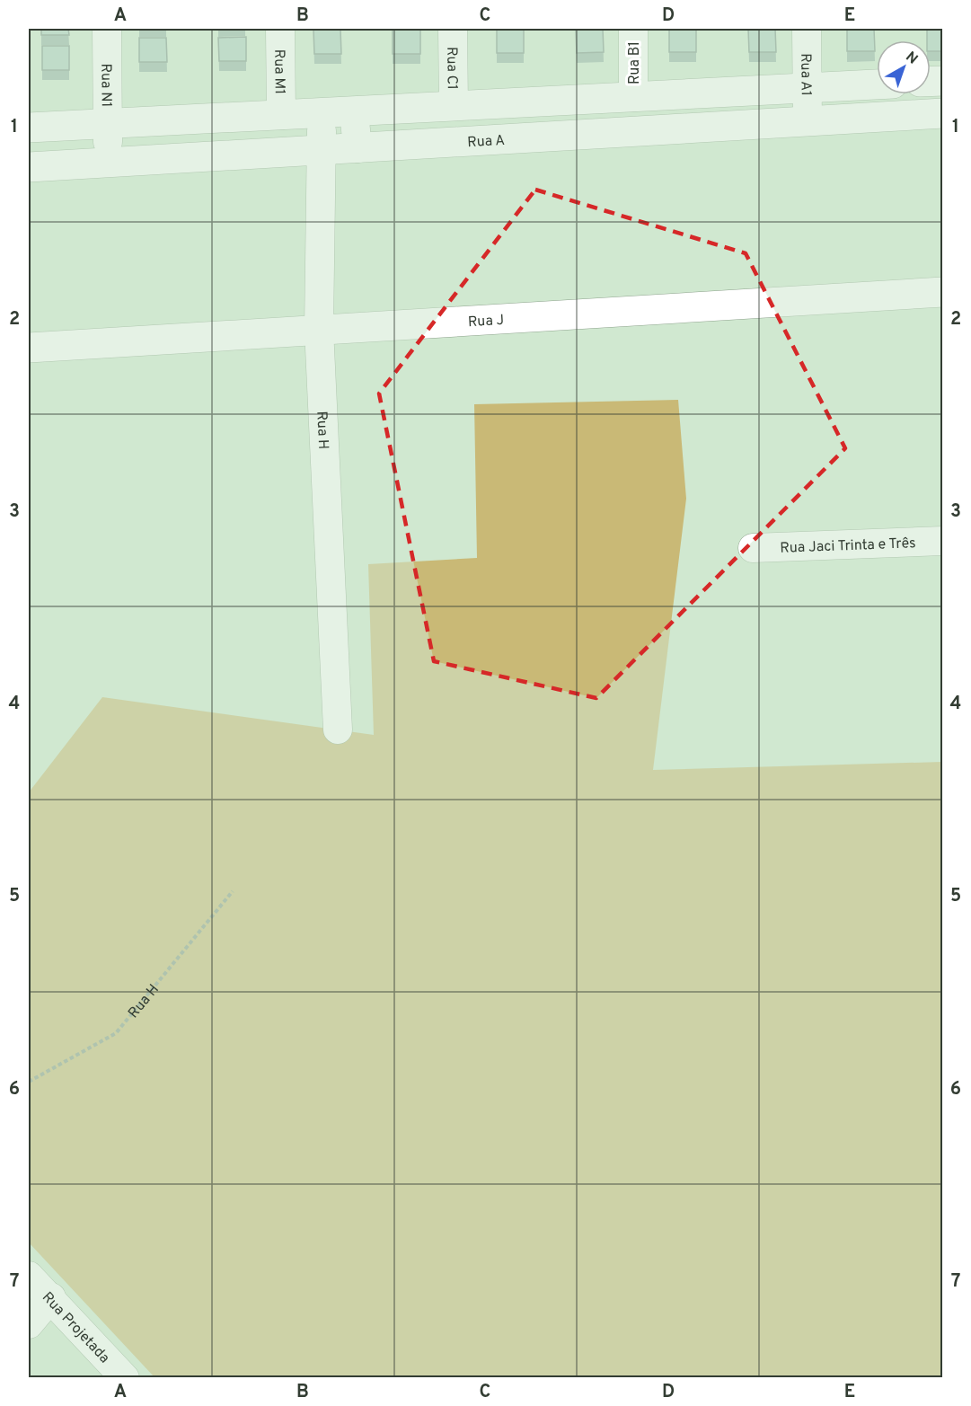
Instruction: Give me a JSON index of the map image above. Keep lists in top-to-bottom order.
{
  "streets": {
    "street": [
      "Rua B1",
      "Rua C1",
      "Rua M1",
      "Rua A1",
      "Rua N1",
      "Rua A",
      "Rua J",
      "Rua H",
      "Rua Jaci Trinta e Três",
      "Rua Projetada"
    ]
  },
  "crossings": [
    ["Rua A1", "Rua A"],
    ["Rua A", "Rua H"],
    ["Rua J", "Rua H"]
  ],
  "north": "top right",
  "grid": {
    "columns": [
      "A",
      "B",
      "C",
      "D",
      "E"
    ],
    "rows": [
      "1",
      "2",
      "3",
      "4",
      "5",
      "6",
      "7"
    ]
  }
}
